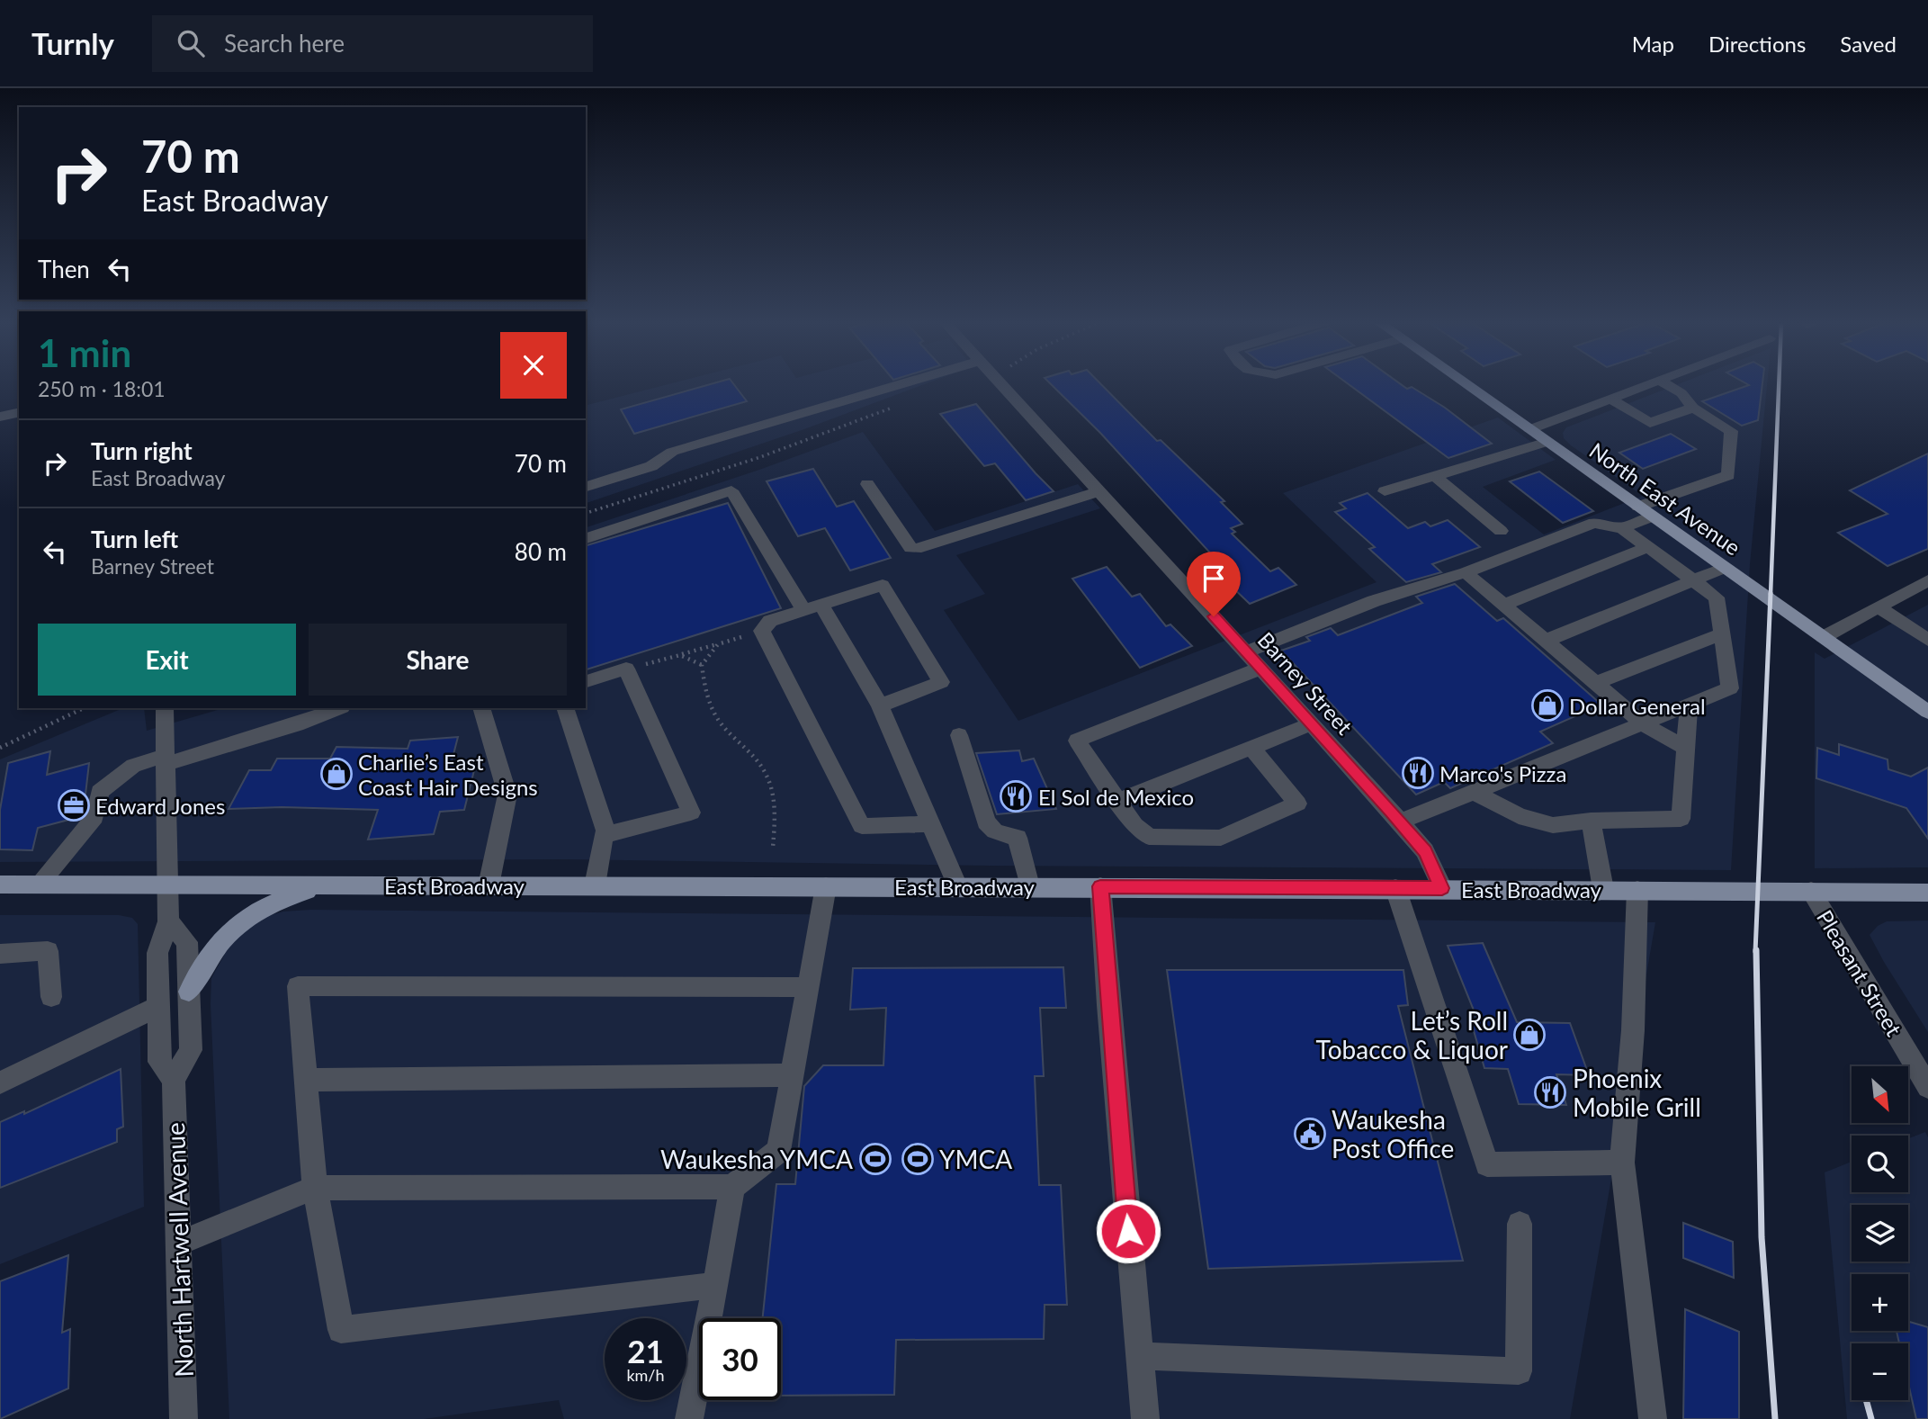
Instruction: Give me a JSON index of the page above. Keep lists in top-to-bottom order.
{
  "streets": {
    "main road": ["North East Avenue", "East Broadway"],
    "street": ["Barney Street", "Pleasant Street", "North Hartwell Avenue"]
  },
  "crossings": [
    ["Barney Street", "East Broadway"],
    ["East Broadway", "Pleasant Street"],
    ["East Broadway", "North Hartwell Avenue"]
  ],
  "places": {
    "shop": ["Dollar General", "Charlie’s East Coast Hair Designs", "Let’s Roll Tobacco & Liquor"],
    "restaurant": ["Marco's Pizza", "El Sol de Mexico", "Phoenix Mobile Grill"],
    "office": ["Edward Jones"],
    "public building": ["Waukesha Post Office"],
    "sports": ["Waukesha YMCA", "YMCA"]
  },
  "north": "bottom right",
  "page": {
    "header": "Turnly",
    "search": "Search here",
    "nav": ["Map", "Directions", "Saved"],
    "turn": ["70 m", "East Broadway"],
    "then": "Then",
    "heading": ["1 min", "250 m · 18:01"],
    "list": [
      {
        "name": "Turn right",
        "note": "East Broadway",
        "value": "70 m"
      },
      {
        "name": "Turn left",
        "note": "Barney Street",
        "value": "80 m"
      }
    ],
    "buttons": ["Exit", "Share"],
    "map_buttons": ["+", "−"],
    "speed": "21 km/h",
    "limit": "30"
  }
}
